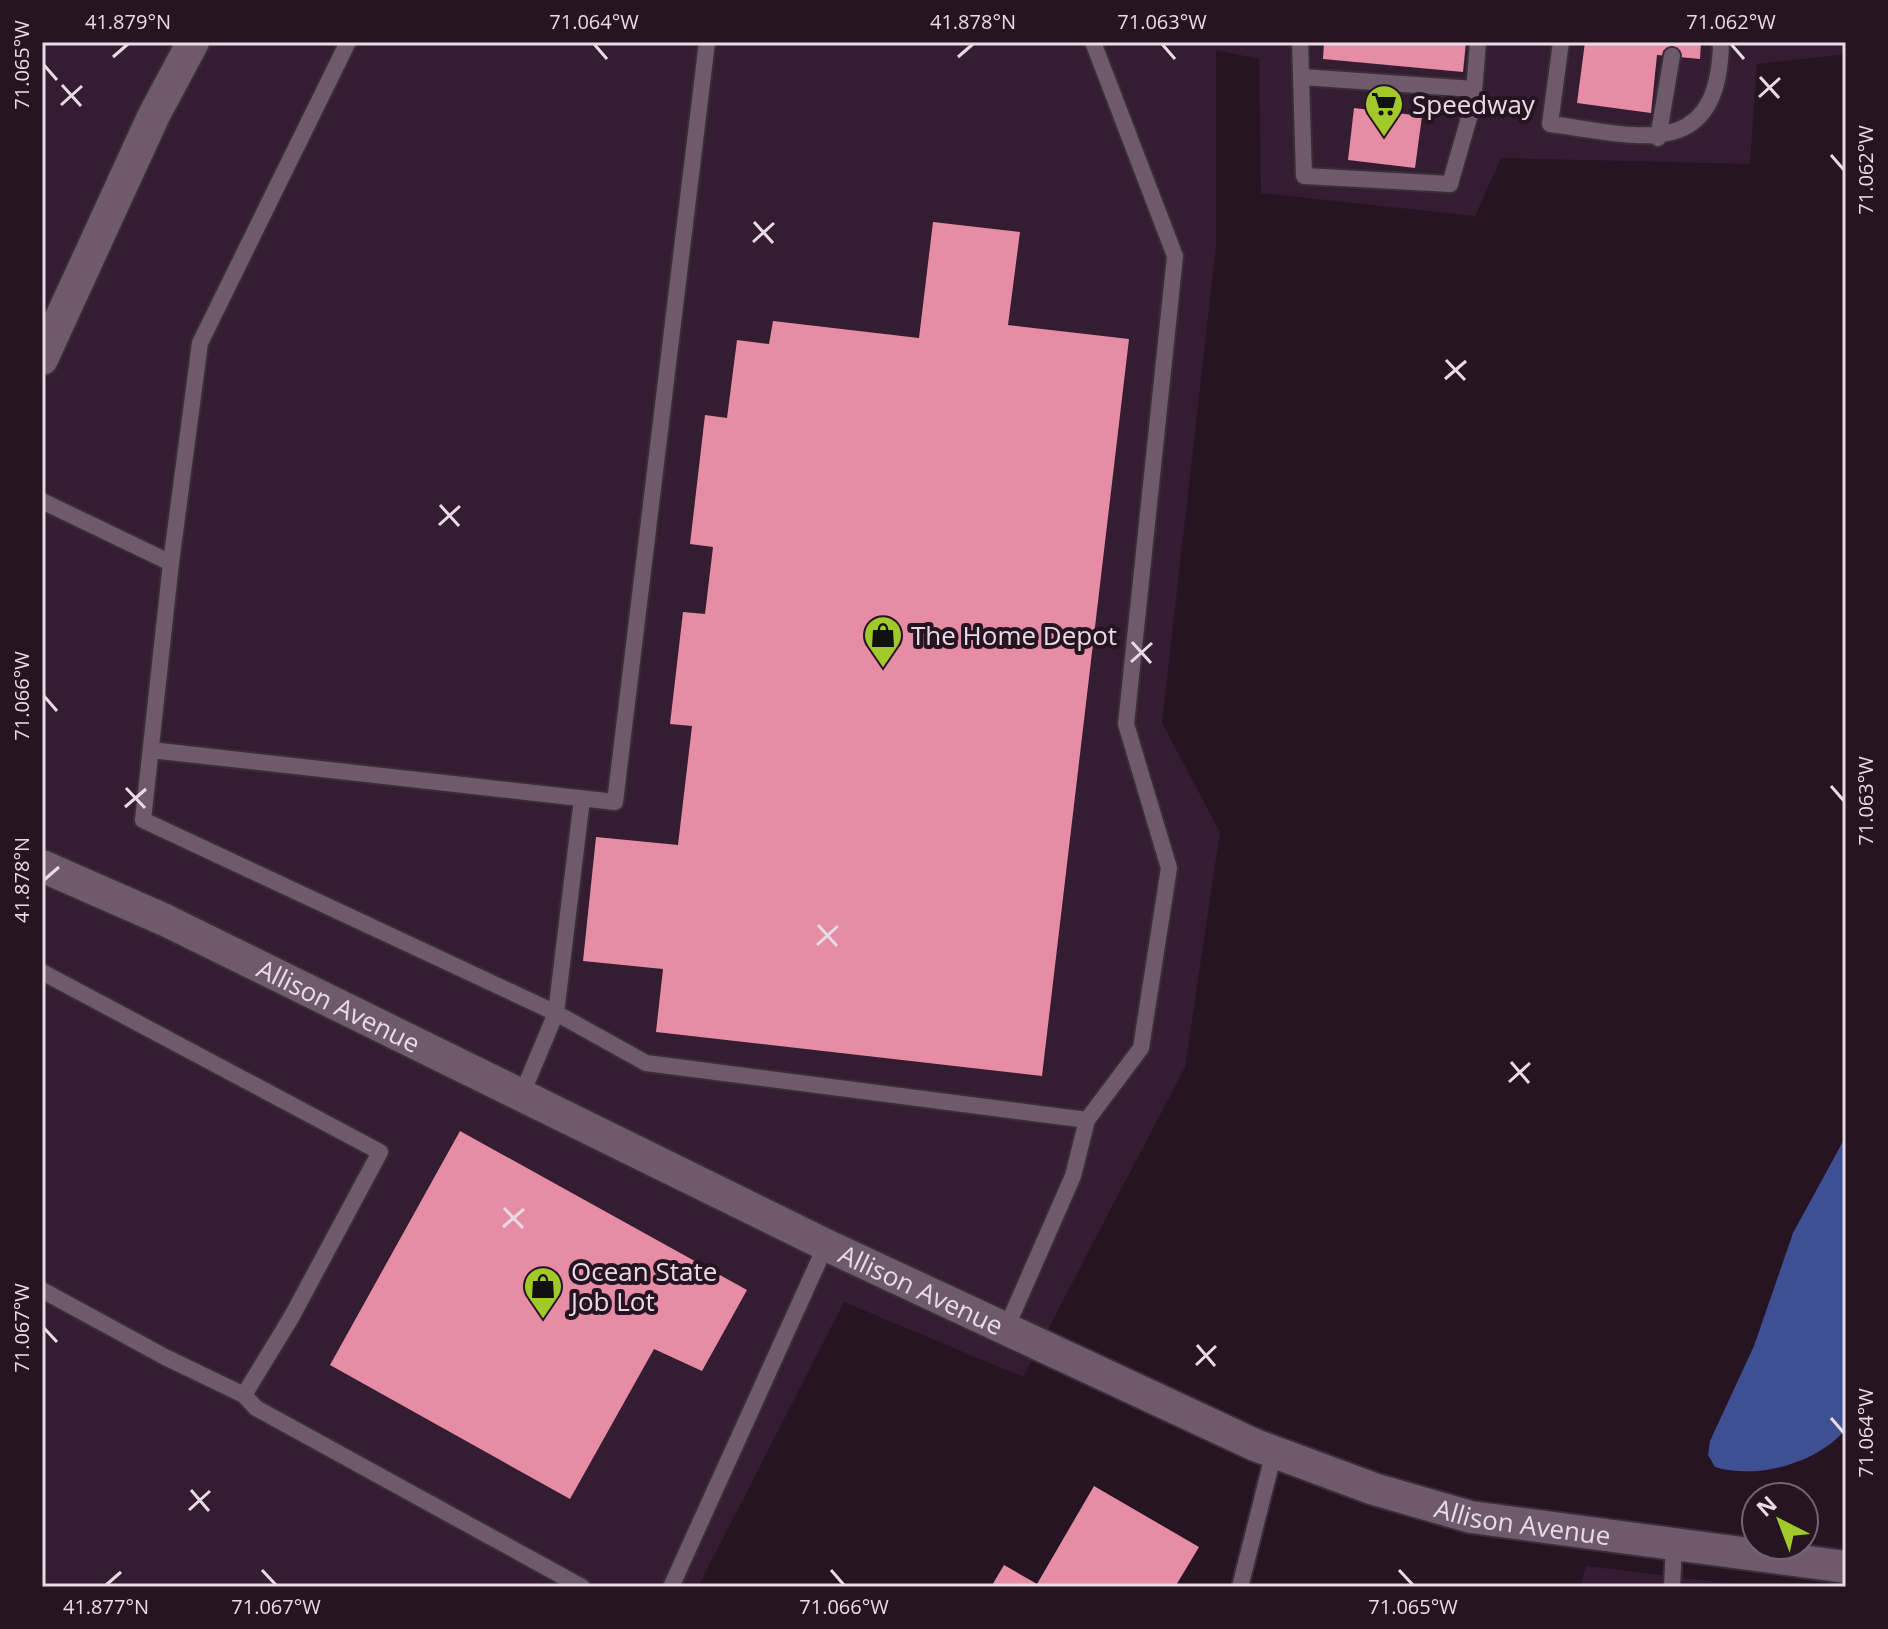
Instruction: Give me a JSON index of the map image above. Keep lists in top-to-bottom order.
{
  "streets": {
    "street": ["Allison Avenue"]
  },
  "places": {
    "supermarket": ["Speedway"],
    "shop": ["The Home Depot", "Ocean State Job Lot"]
  },
  "north": "top left",
  "coordinates": [
    "41.879°N",
    "71.064°W",
    "41.878°N",
    "71.063°W",
    "71.062°W",
    "71.065°W",
    "71.066°W",
    "71.067°W",
    "41.877°N"
  ]
}
